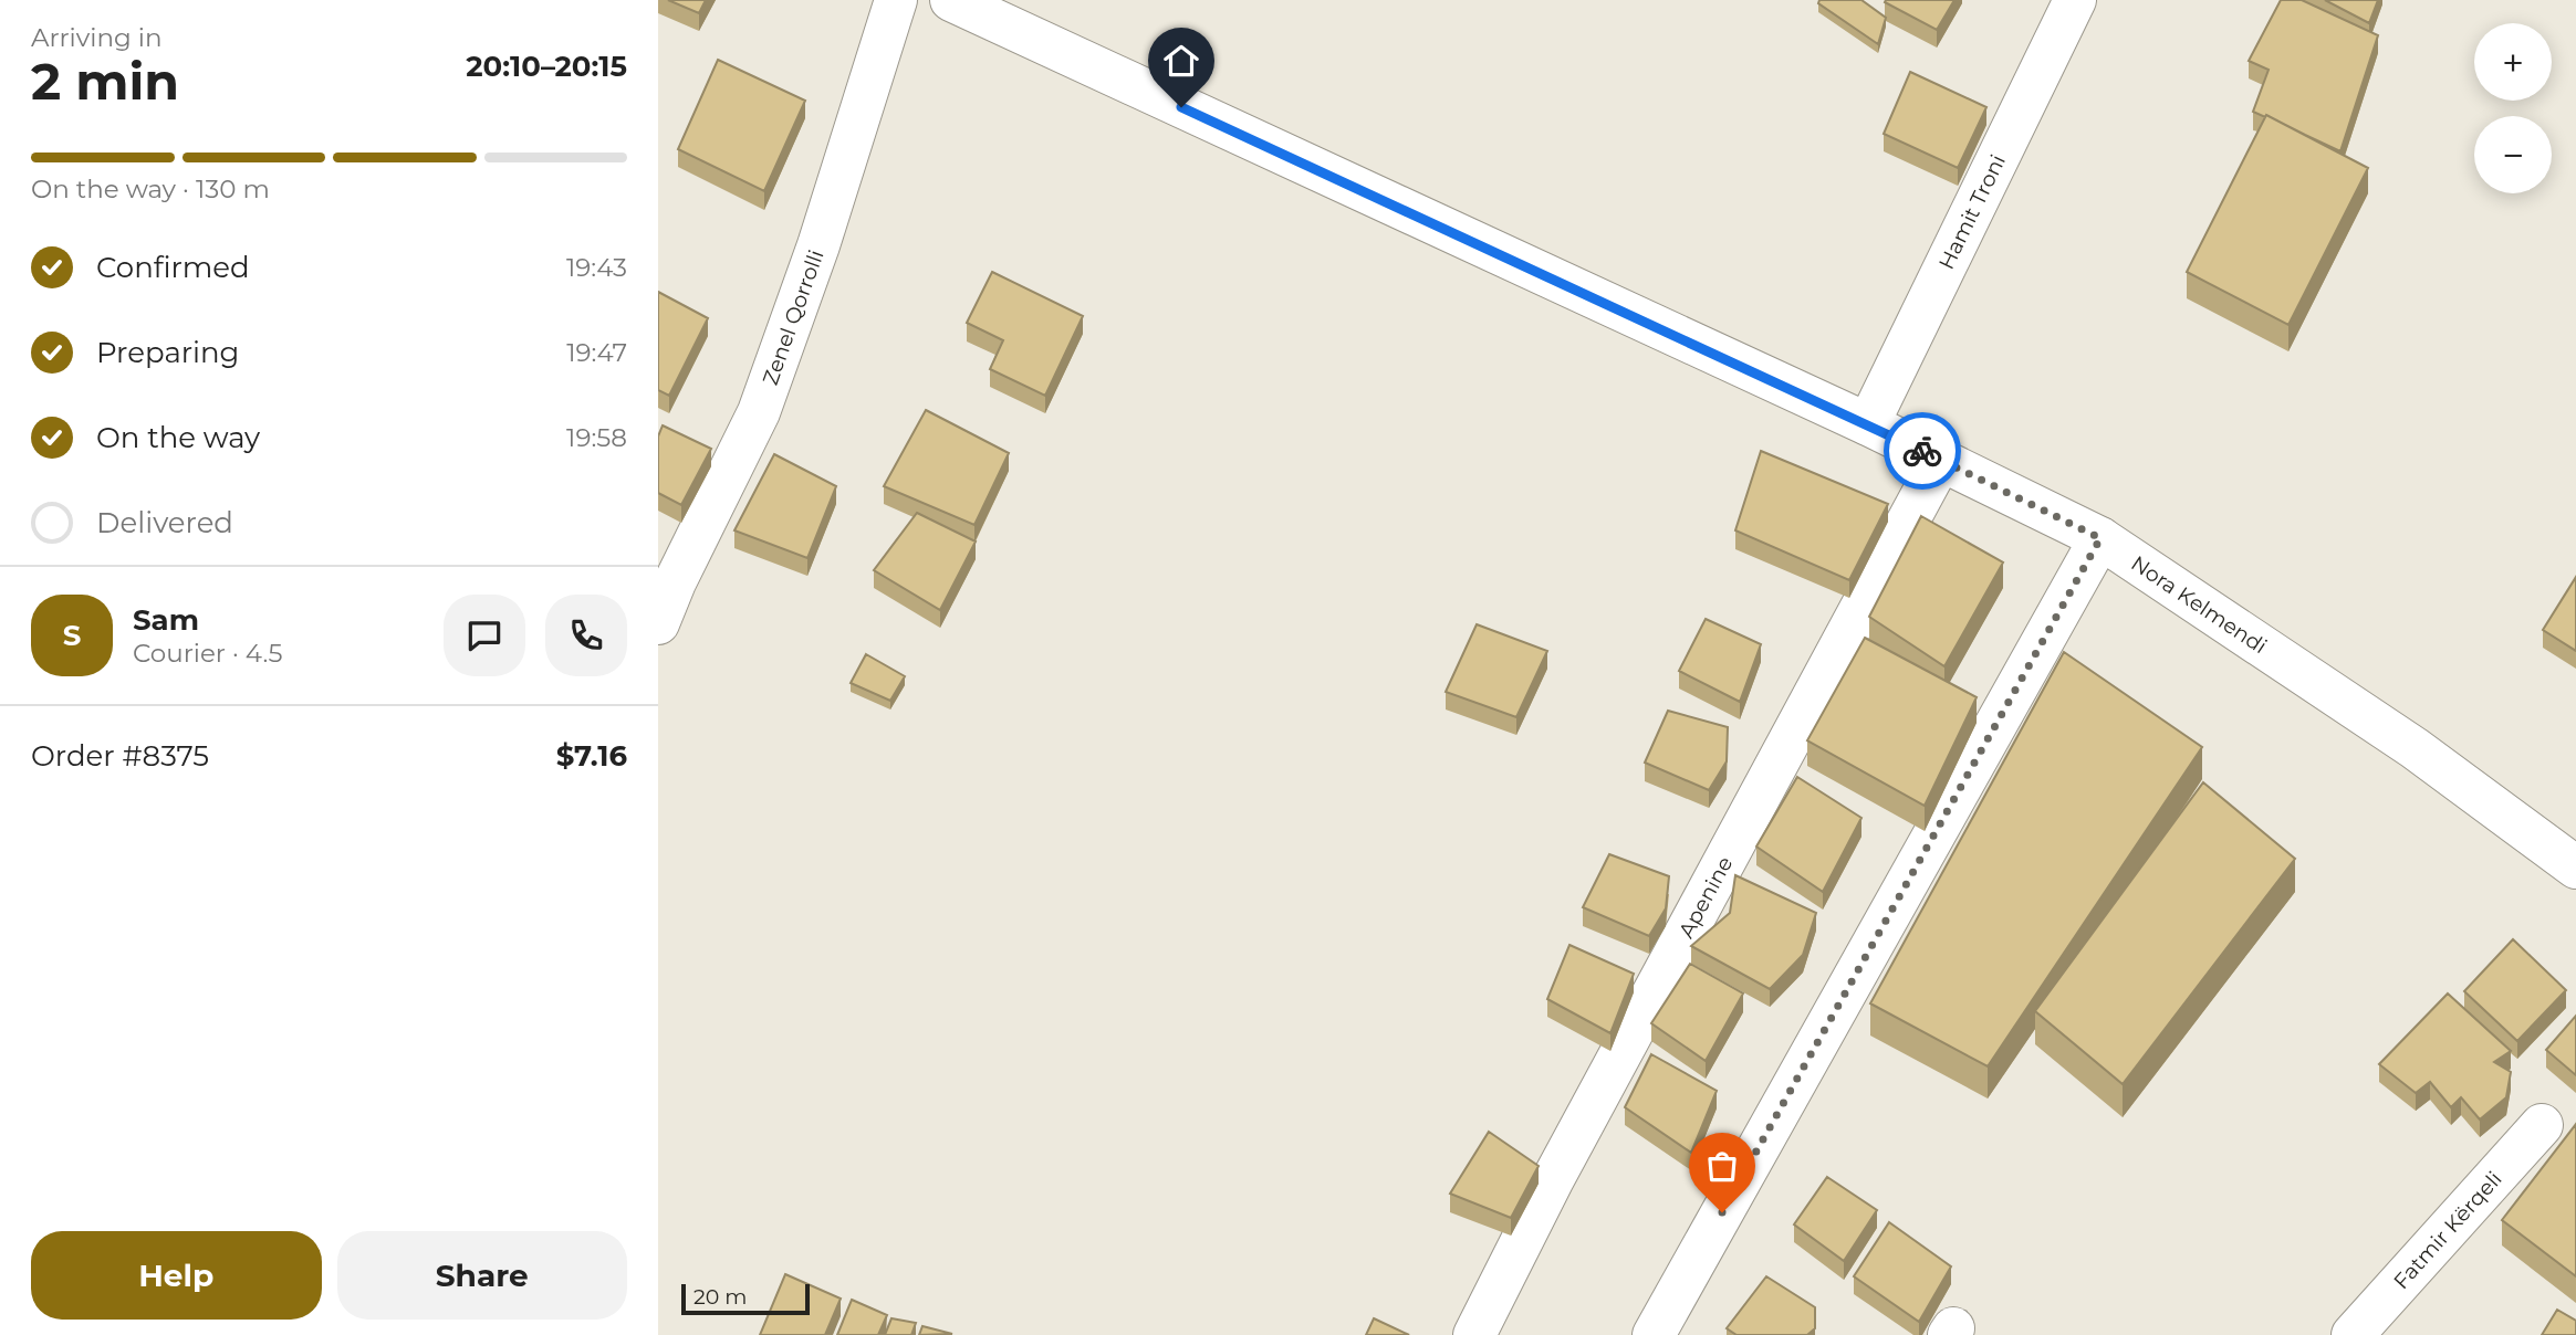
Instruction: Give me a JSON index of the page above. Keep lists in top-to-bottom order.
{
  "streets": {
    "street": [
      "Hamit Troni",
      "Zenel Qorrolli",
      "Nora Kelmendi",
      "Apenine",
      "Fatmir Kërqeli"
    ]
  },
  "crossings": [
    ["Hamit Troni", "Nora Kelmendi"],
    ["Nora Kelmendi", "Apenine"]
  ],
  "scale_bar": "20 m",
  "page": {
    "heading": ["2 min", "Arriving in", "20:10–20:15"],
    "panel": [
      "Sam",
      "Courier · 4.5",
      "Order #8375",
      "$7.16"
    ],
    "map_buttons": ["+", "−"],
    "bar": "On the way · 130 m",
    "list": [
      ["Confirmed", "19:43"],
      ["Preparing", "19:47"],
      ["On the way", "19:58"],
      "Delivered"
    ],
    "round": "S",
    "buttons": ["Help", "Share"],
    "scale": "20 m"
  }
}
